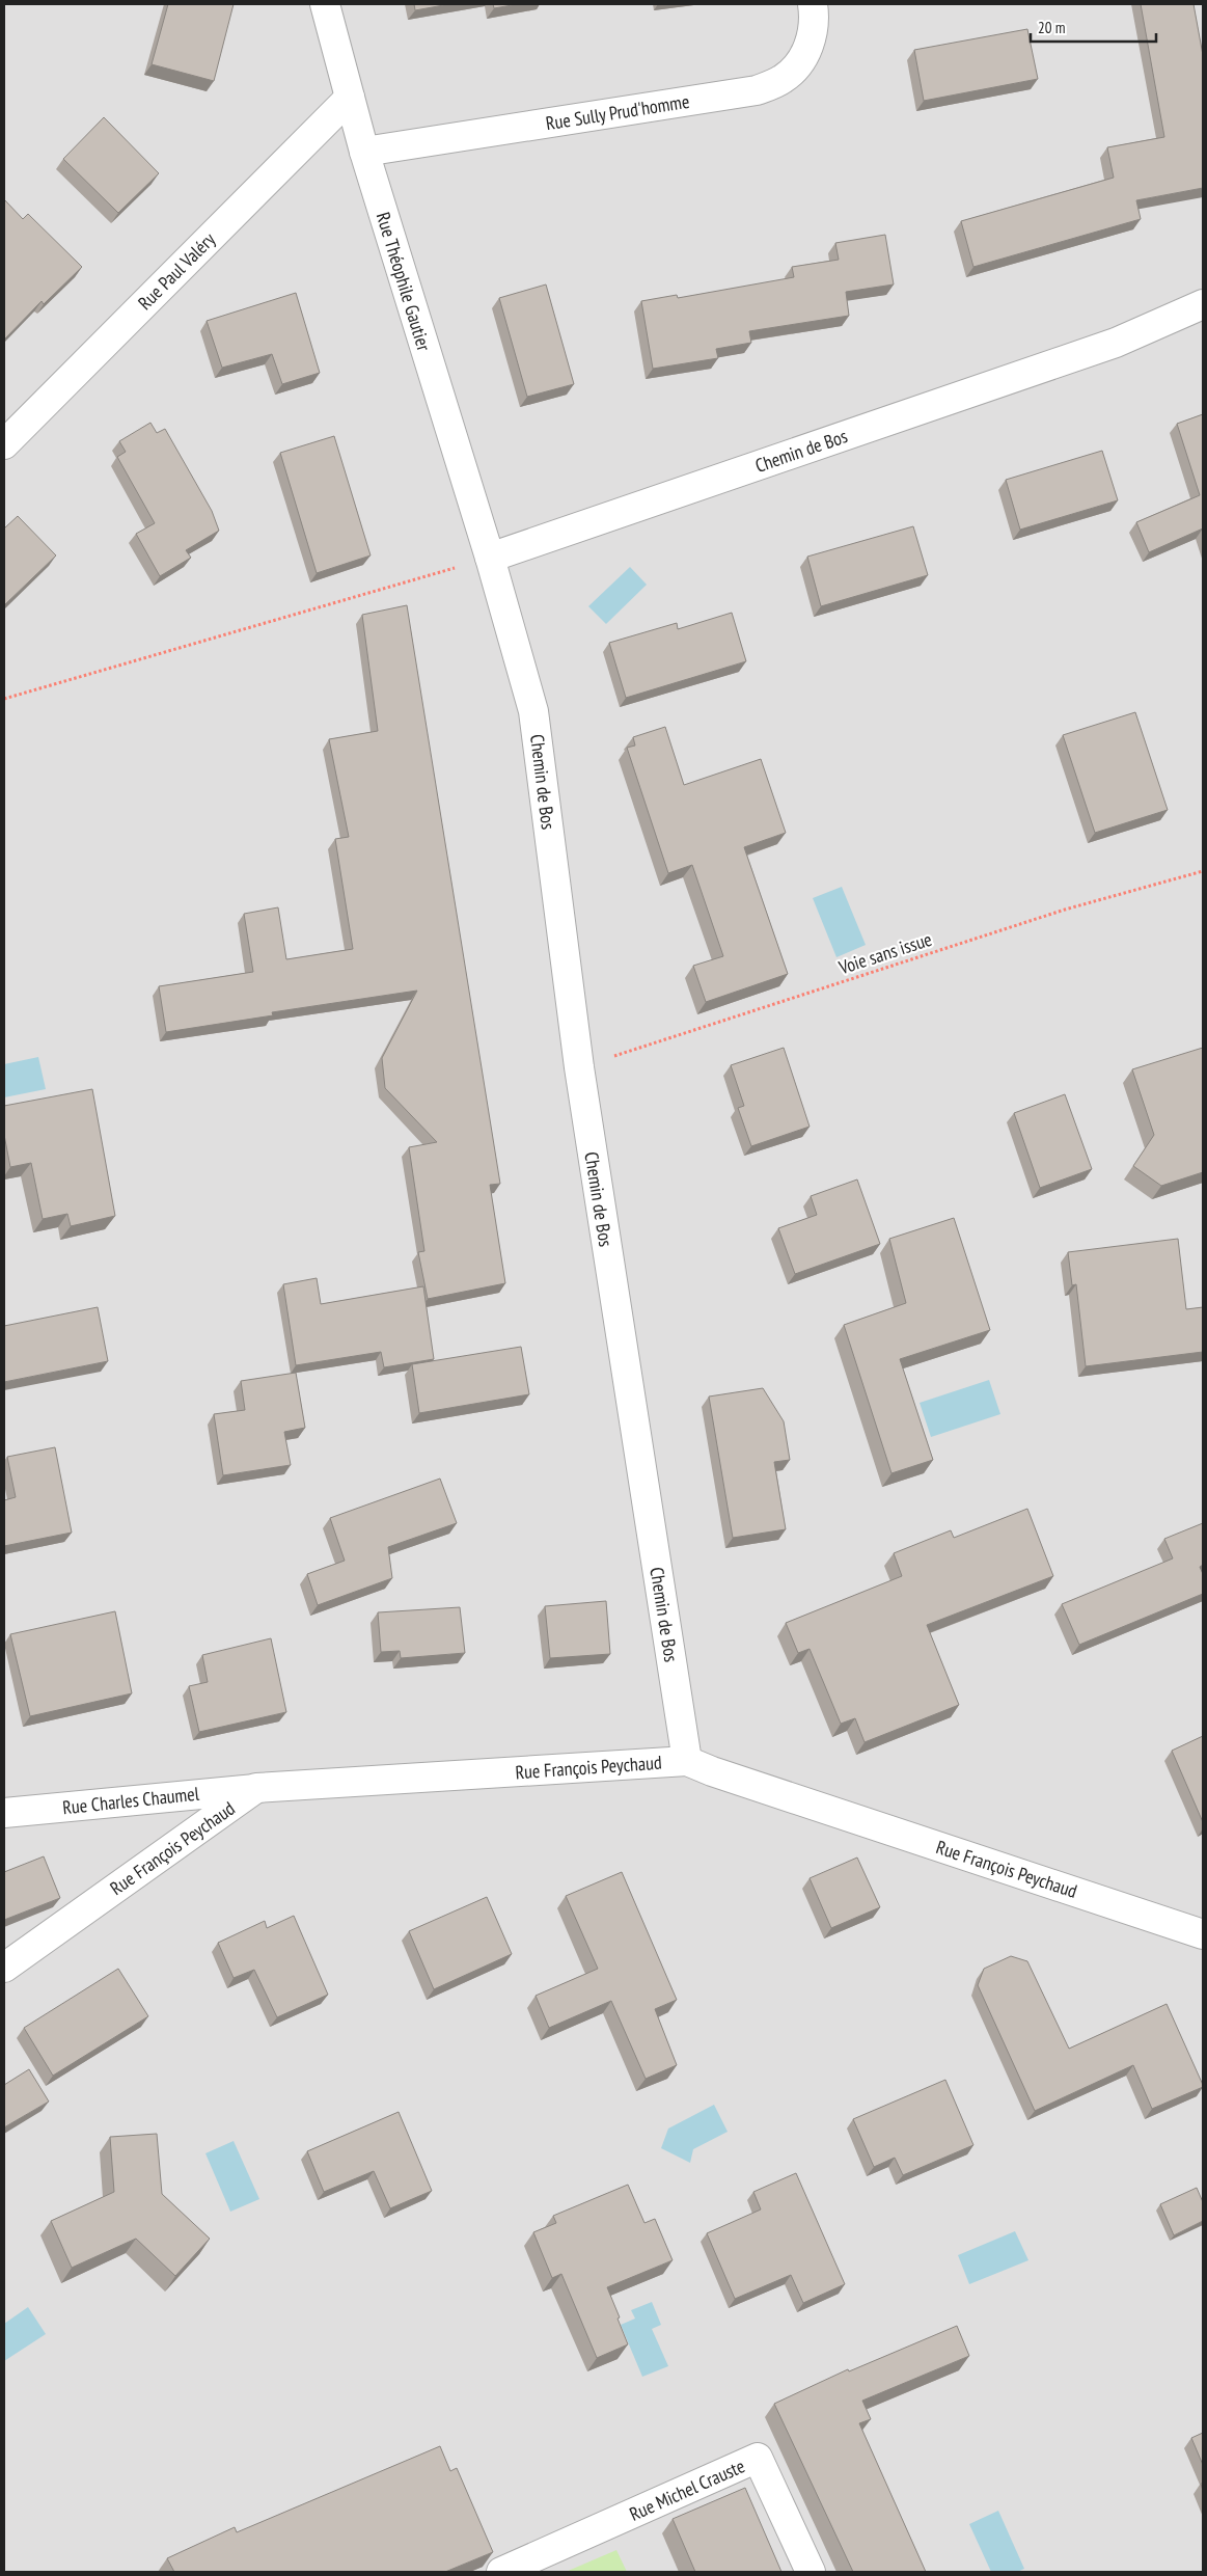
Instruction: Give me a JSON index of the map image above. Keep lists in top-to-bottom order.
{
  "streets": {
    "street": [
      "Rue Sully Prud'homme",
      "Rue Paul Valéry",
      "Rue Théophile Gautier",
      "Chemin de Bos",
      "Rue François Peychaud",
      "Rue Charles Chaumel",
      "Rue Michel Crauste"
    ],
    "path": ["Voie sans issue"]
  },
  "crossings": [
    ["Rue Sully Prud'homme", "Rue Théophile Gautier"],
    ["Rue Paul Valéry", "Rue Théophile Gautier"],
    ["Rue Théophile Gautier", "Chemin de Bos"],
    ["Chemin de Bos", "Voie sans issue"],
    ["Chemin de Bos", "Rue François Peychaud"],
    ["Rue François Peychaud", "Rue Charles Chaumel"]
  ],
  "scale_bar": "20 m"
}
